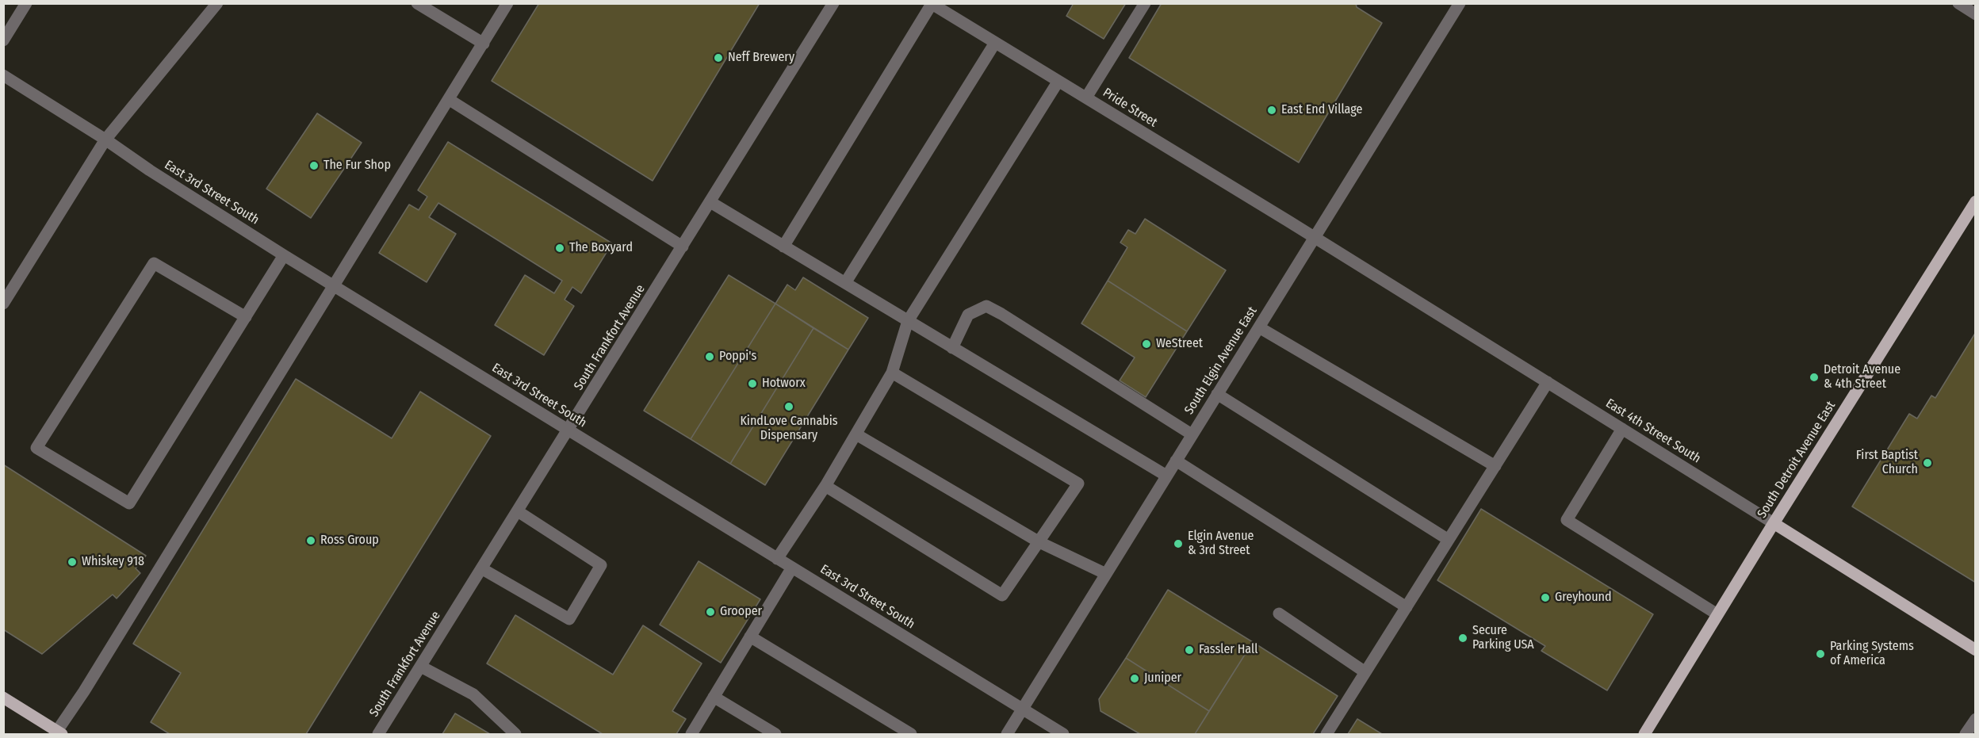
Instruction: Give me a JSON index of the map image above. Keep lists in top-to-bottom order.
{
  "streets": {
    "main road": ["East 4th Street South", "South Detroit Avenue East"],
    "street": [
      "Pride Street",
      "East 3rd Street South",
      "South Frankfort Avenue",
      "South Elgin Avenue East"
    ]
  },
  "crossings": [
    ["Pride Street", "South Elgin Avenue East"],
    ["Pride Street", "East 4th Street South"],
    ["East 3rd Street South", "South Frankfort Avenue"],
    ["East 3rd Street South", "South Elgin Avenue East"],
    ["South Elgin Avenue East", "East 4th Street South"],
    ["East 4th Street South", "South Detroit Avenue East"]
  ],
  "places": [
    "Neff Brewery",
    "East End Village",
    "The Fur Shop",
    "The Boxyard",
    "WeStreet",
    "Poppi's",
    "Detroit Avenue & 4th Street",
    "Hotworx",
    "KindLove Cannabis Dispensary",
    "First Baptist Church",
    "Ross Group",
    "Elgin Avenue & 3rd Street",
    "Whiskey 918",
    "Greyhound",
    "Grooper",
    "Secure Parking USA",
    "Fassler Hall",
    "Parking Systems of America",
    "Juniper"
  ]
}
